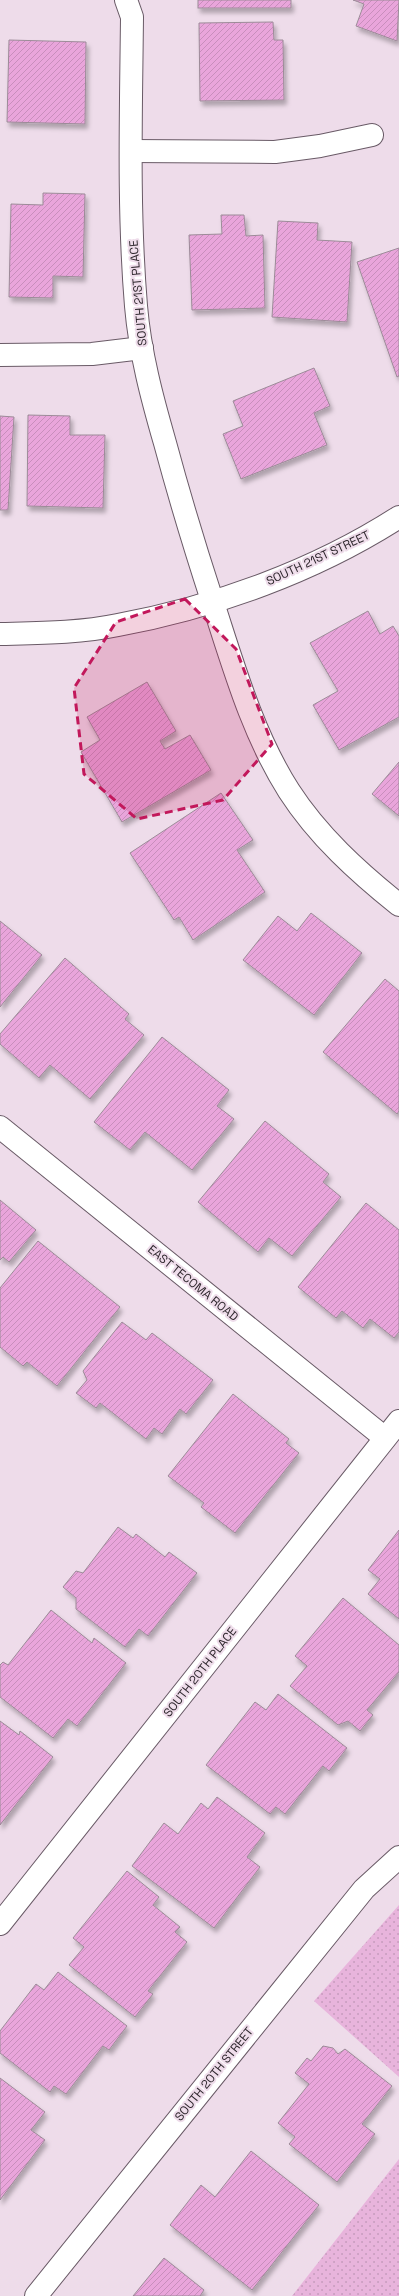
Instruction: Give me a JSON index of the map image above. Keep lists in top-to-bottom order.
{
  "streets": {
    "street": [
      "SOUTH 21ST PLACE",
      "SOUTH 21ST STREET",
      "EAST TECOMA ROAD",
      "SOUTH 20TH PLACE",
      "SOUTH 20TH STREET"
    ]
  },
  "crossings": [
    ["SOUTH 21ST PLACE", "SOUTH 21ST STREET"],
    ["EAST TECOMA ROAD", "SOUTH 20TH PLACE"]
  ]
}
